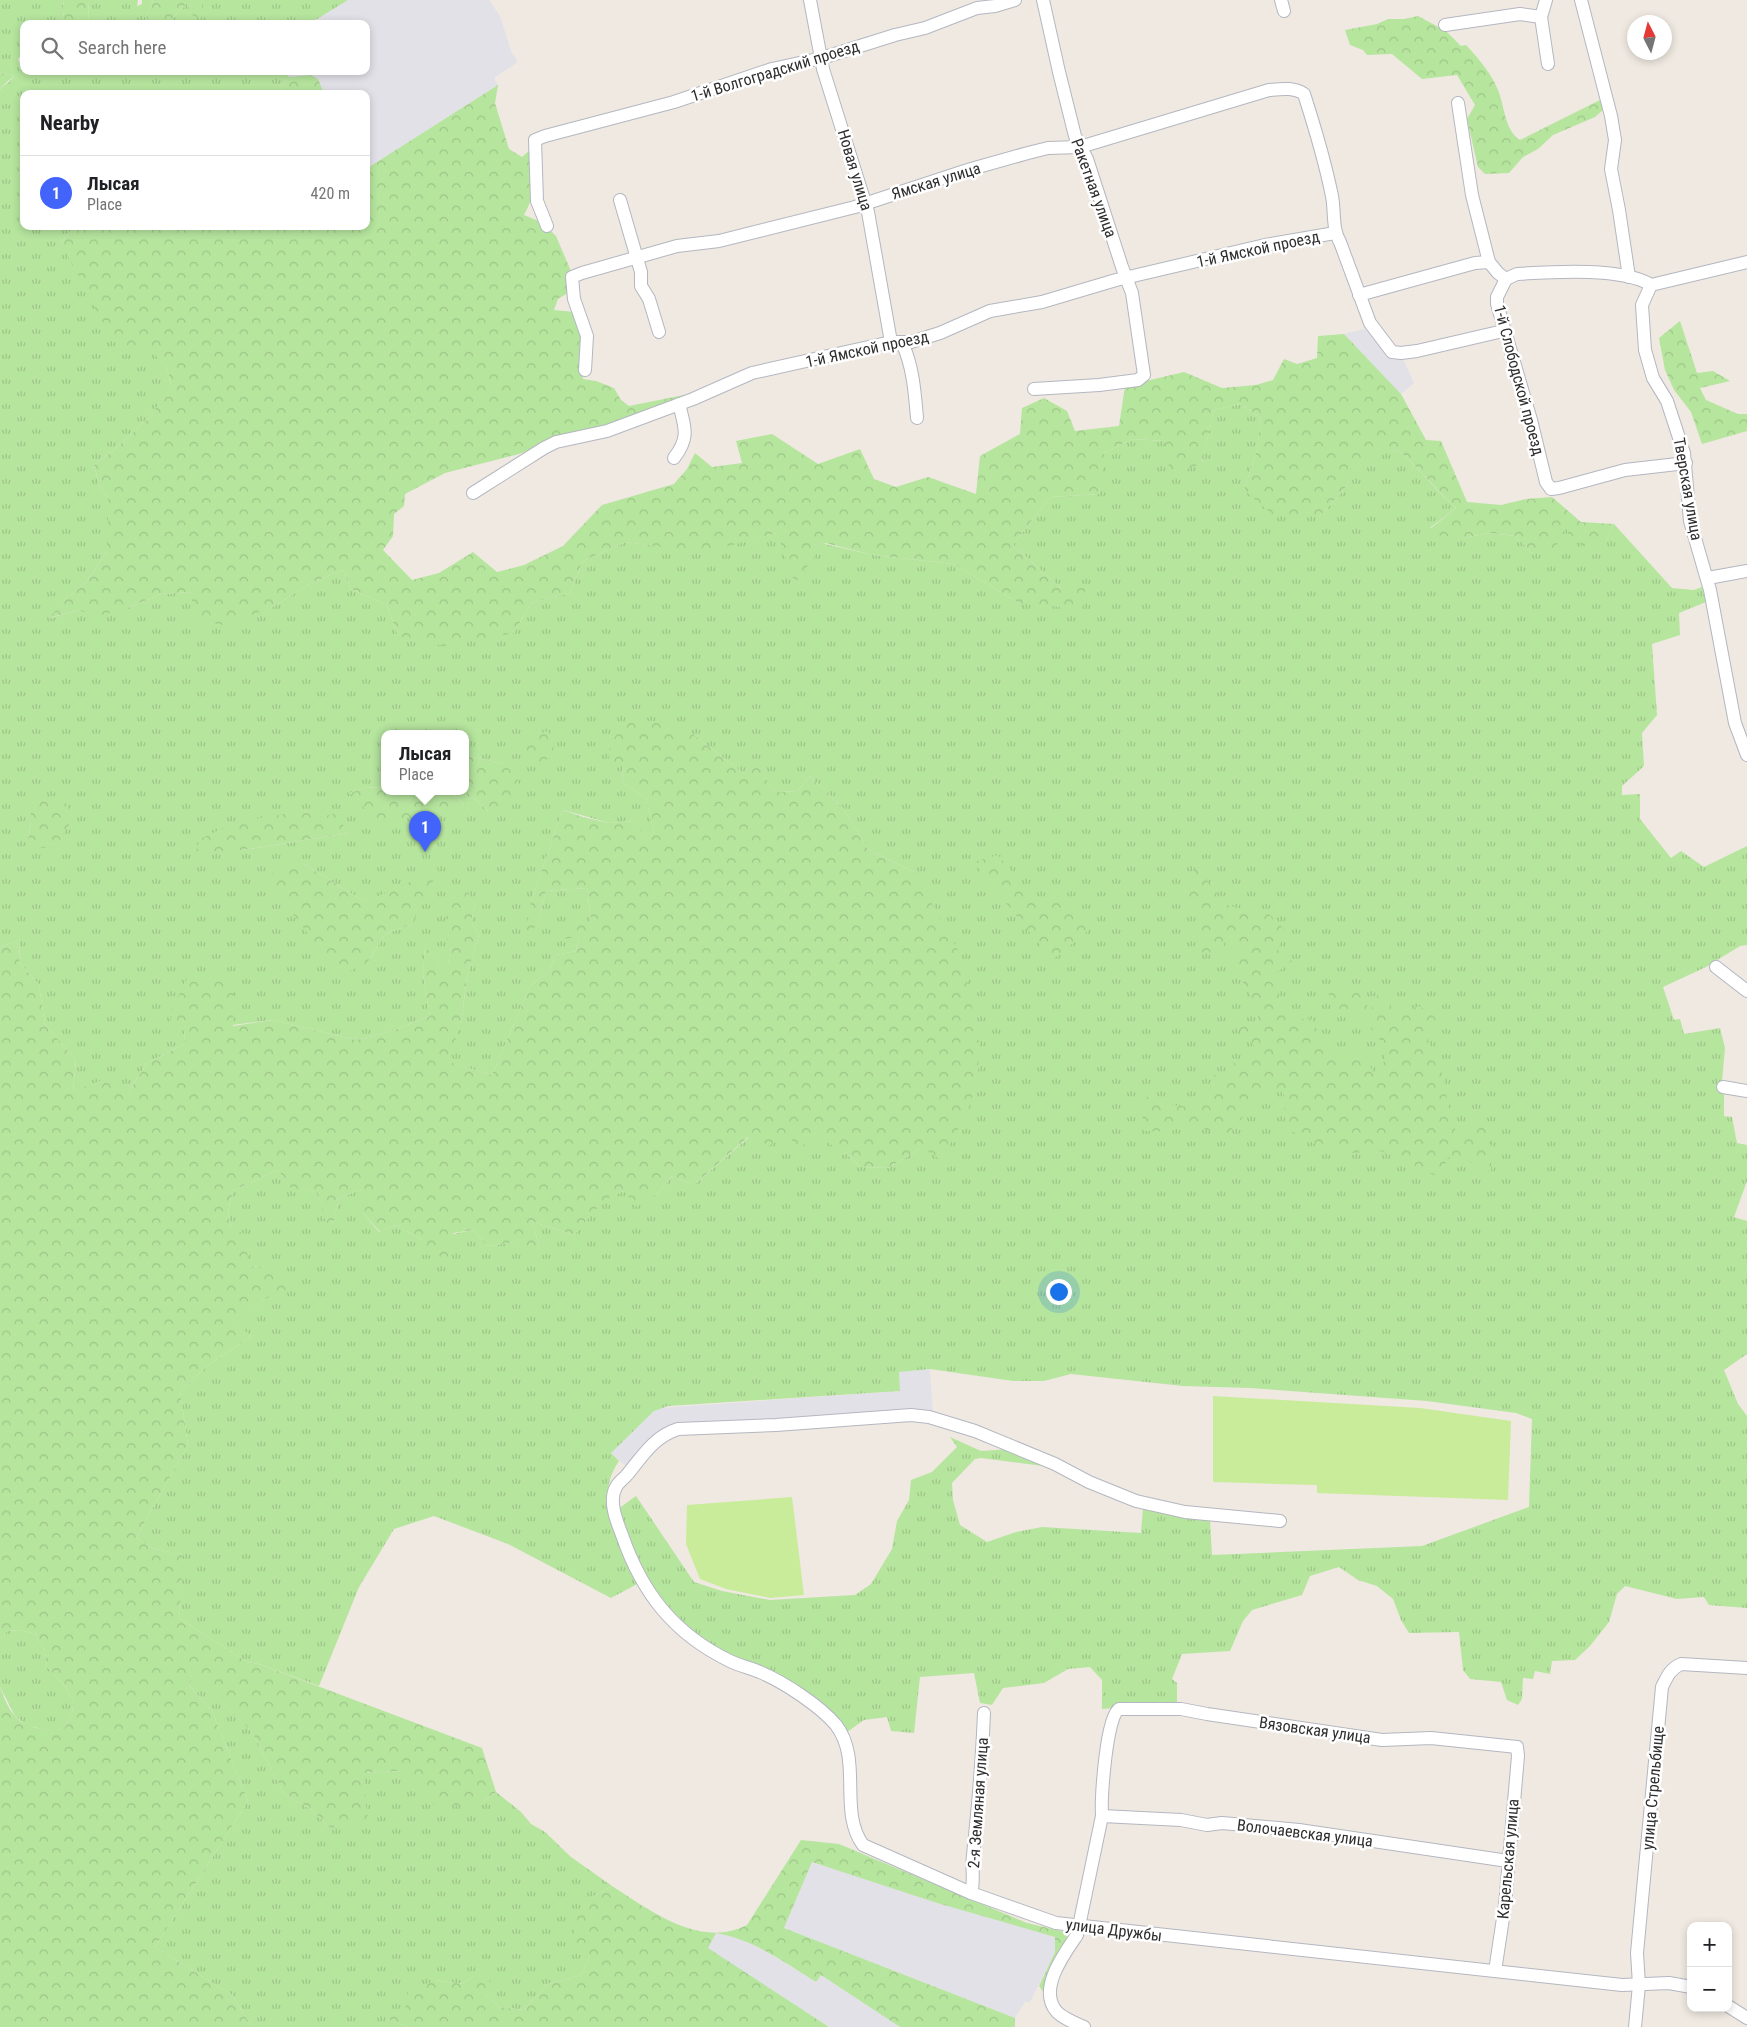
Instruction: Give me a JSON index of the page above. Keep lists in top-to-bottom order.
{
  "streets": {
    "street": [
      "1-й Волгоградский проезд",
      "Новая улица",
      "Ямская улица",
      "Ракетная улица",
      "1-й Ямской проезд",
      "1-й Слободской проезд",
      "Тверская улица",
      "Вязовская улица",
      "улица Стрельбище",
      "2-я Земляная улица",
      "Волочаевская улица",
      "Карельская улица",
      "улица Дружбы"
    ]
  },
  "crossings": [
    ["1-й Волгоградский проезд", "Новая улица"],
    ["Новая улица", "Ямская улица"],
    ["Новая улица", "1-й Ямской проезд"],
    ["Ямская улица", "Ракетная улица"],
    ["Ямская улица", "1-й Ямской проезд"],
    ["Ракетная улица", "1-й Ямской проезд"],
    ["1-й Слободской проезд", "Тверская улица"],
    ["Вязовская улица", "Волочаевская улица"],
    ["Вязовская улица", "Карельская улица"],
    ["улица Стрельбище", "улица Дружбы"],
    ["2-я Земляная улица", "улица Дружбы"],
    ["Волочаевская улица", "Карельская улица"],
    ["Карельская улица", "улица Дружбы"]
  ],
  "north": "top",
  "page": {
    "search": "Search here",
    "heading": "Nearby",
    "list": [
      {
        "mark": "1",
        "name": "Лысая",
        "note": "Place",
        "value": "420 m"
      }
    ],
    "popup": ["Лысая", "Place"],
    "pins": "1",
    "map_buttons": ["+", "−"]
  }
}
